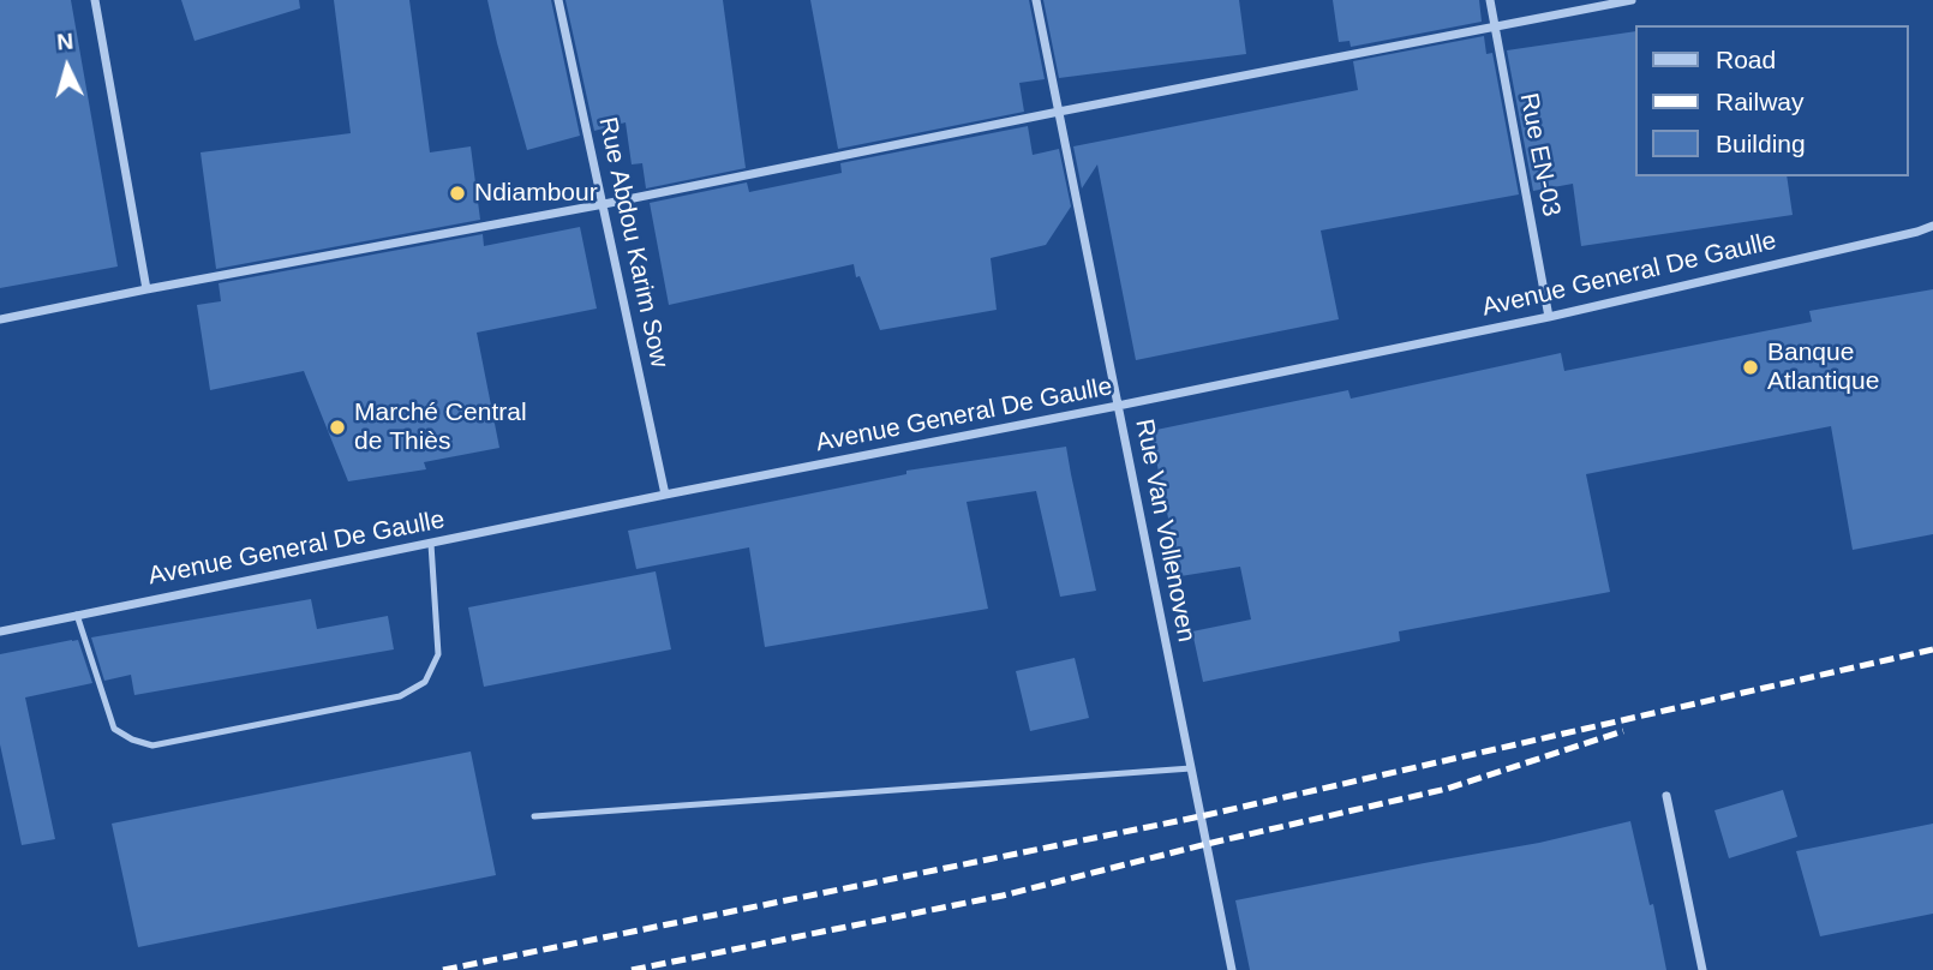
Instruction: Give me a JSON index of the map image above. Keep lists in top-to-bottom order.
{
  "streets": {
    "street": [
      "Rue EN-03",
      "Rue Abdou Karim Sow",
      "Avenue General De Gaulle",
      "Rue Van Vollenoven"
    ]
  },
  "crossings": [
    ["Rue EN-03", "Avenue General De Gaulle"],
    ["Rue Abdou Karim Sow", "Avenue General De Gaulle"],
    ["Avenue General De Gaulle", "Rue Van Vollenoven"]
  ],
  "places": ["Ndiambour", "Banque Atlantique", "Marché Central de Thiès"],
  "legend": ["Road", "Railway", "Building"],
  "north": "top"
}
